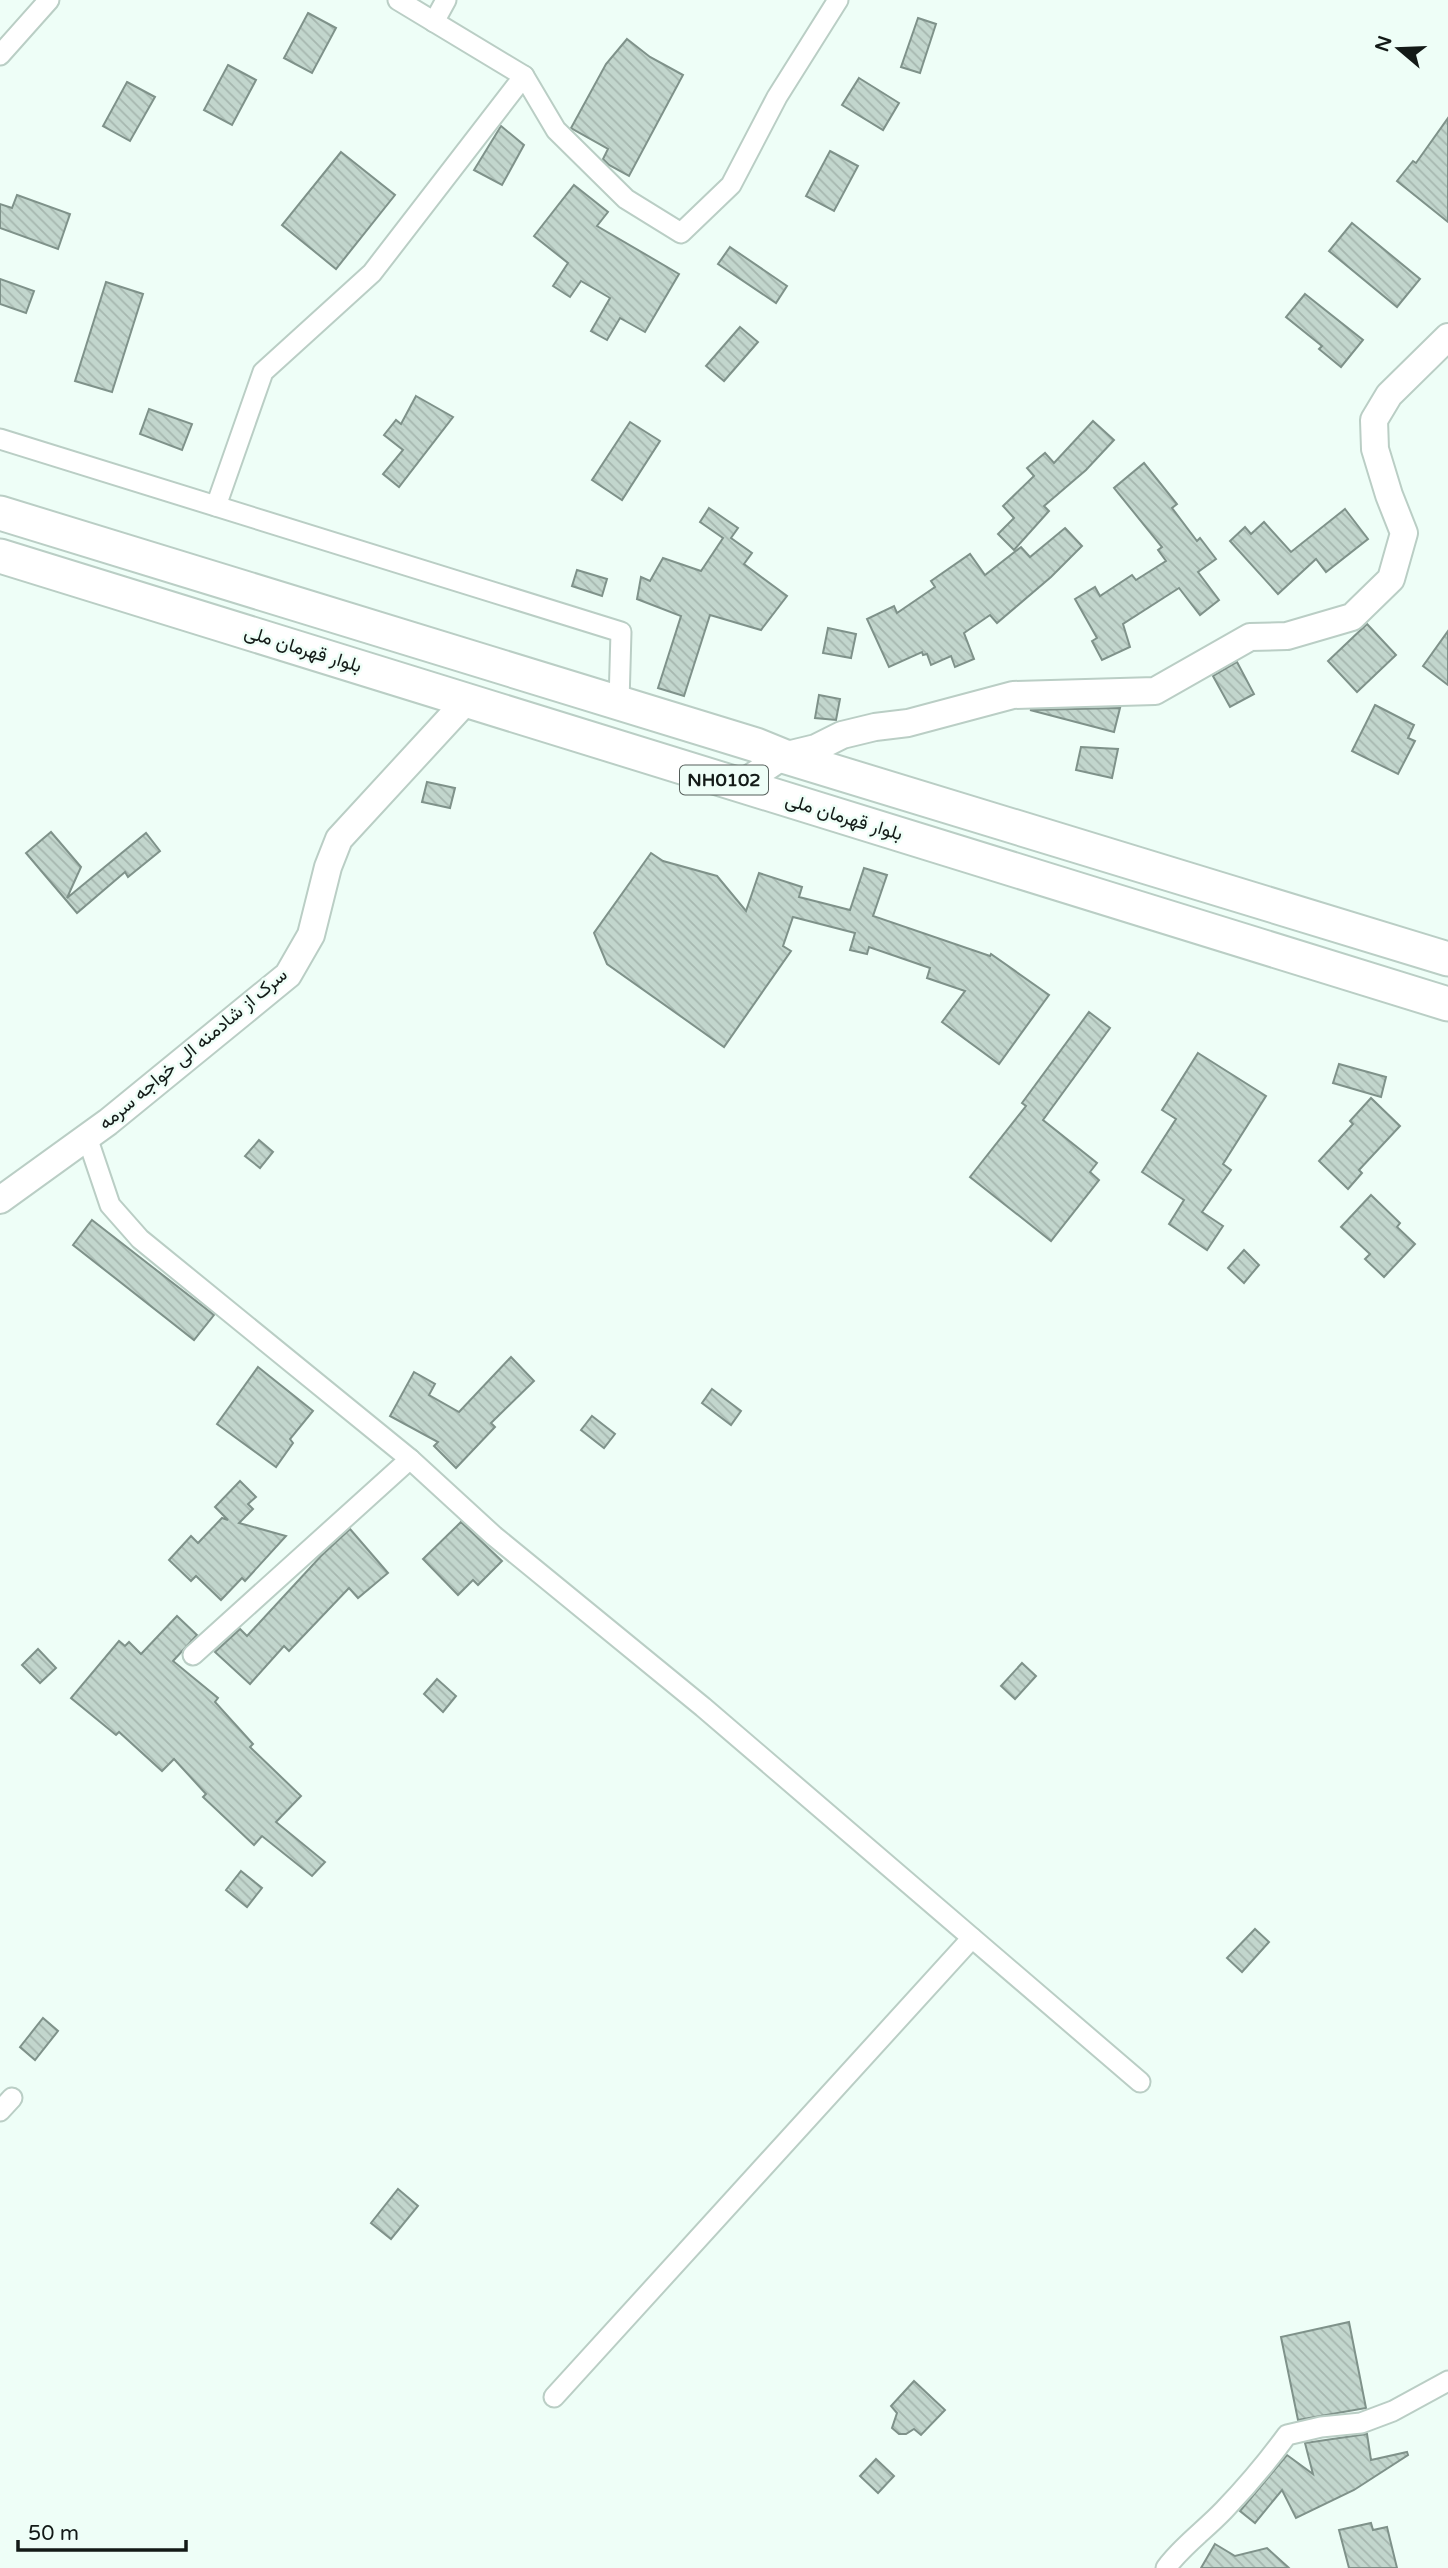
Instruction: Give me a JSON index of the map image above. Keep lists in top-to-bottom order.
{
  "streets": {
    "highway": ["بلوار قهرمان ملی", "NH0102"],
    "street": ["سرک از شادمنه الی خواجه سرمه"]
  },
  "crossings": [
    ["بلوار قهرمان ملی", "سرک از شادمنه الی خواجه سرمه"]
  ],
  "scale_bar": "50 m",
  "north": "left"
}
